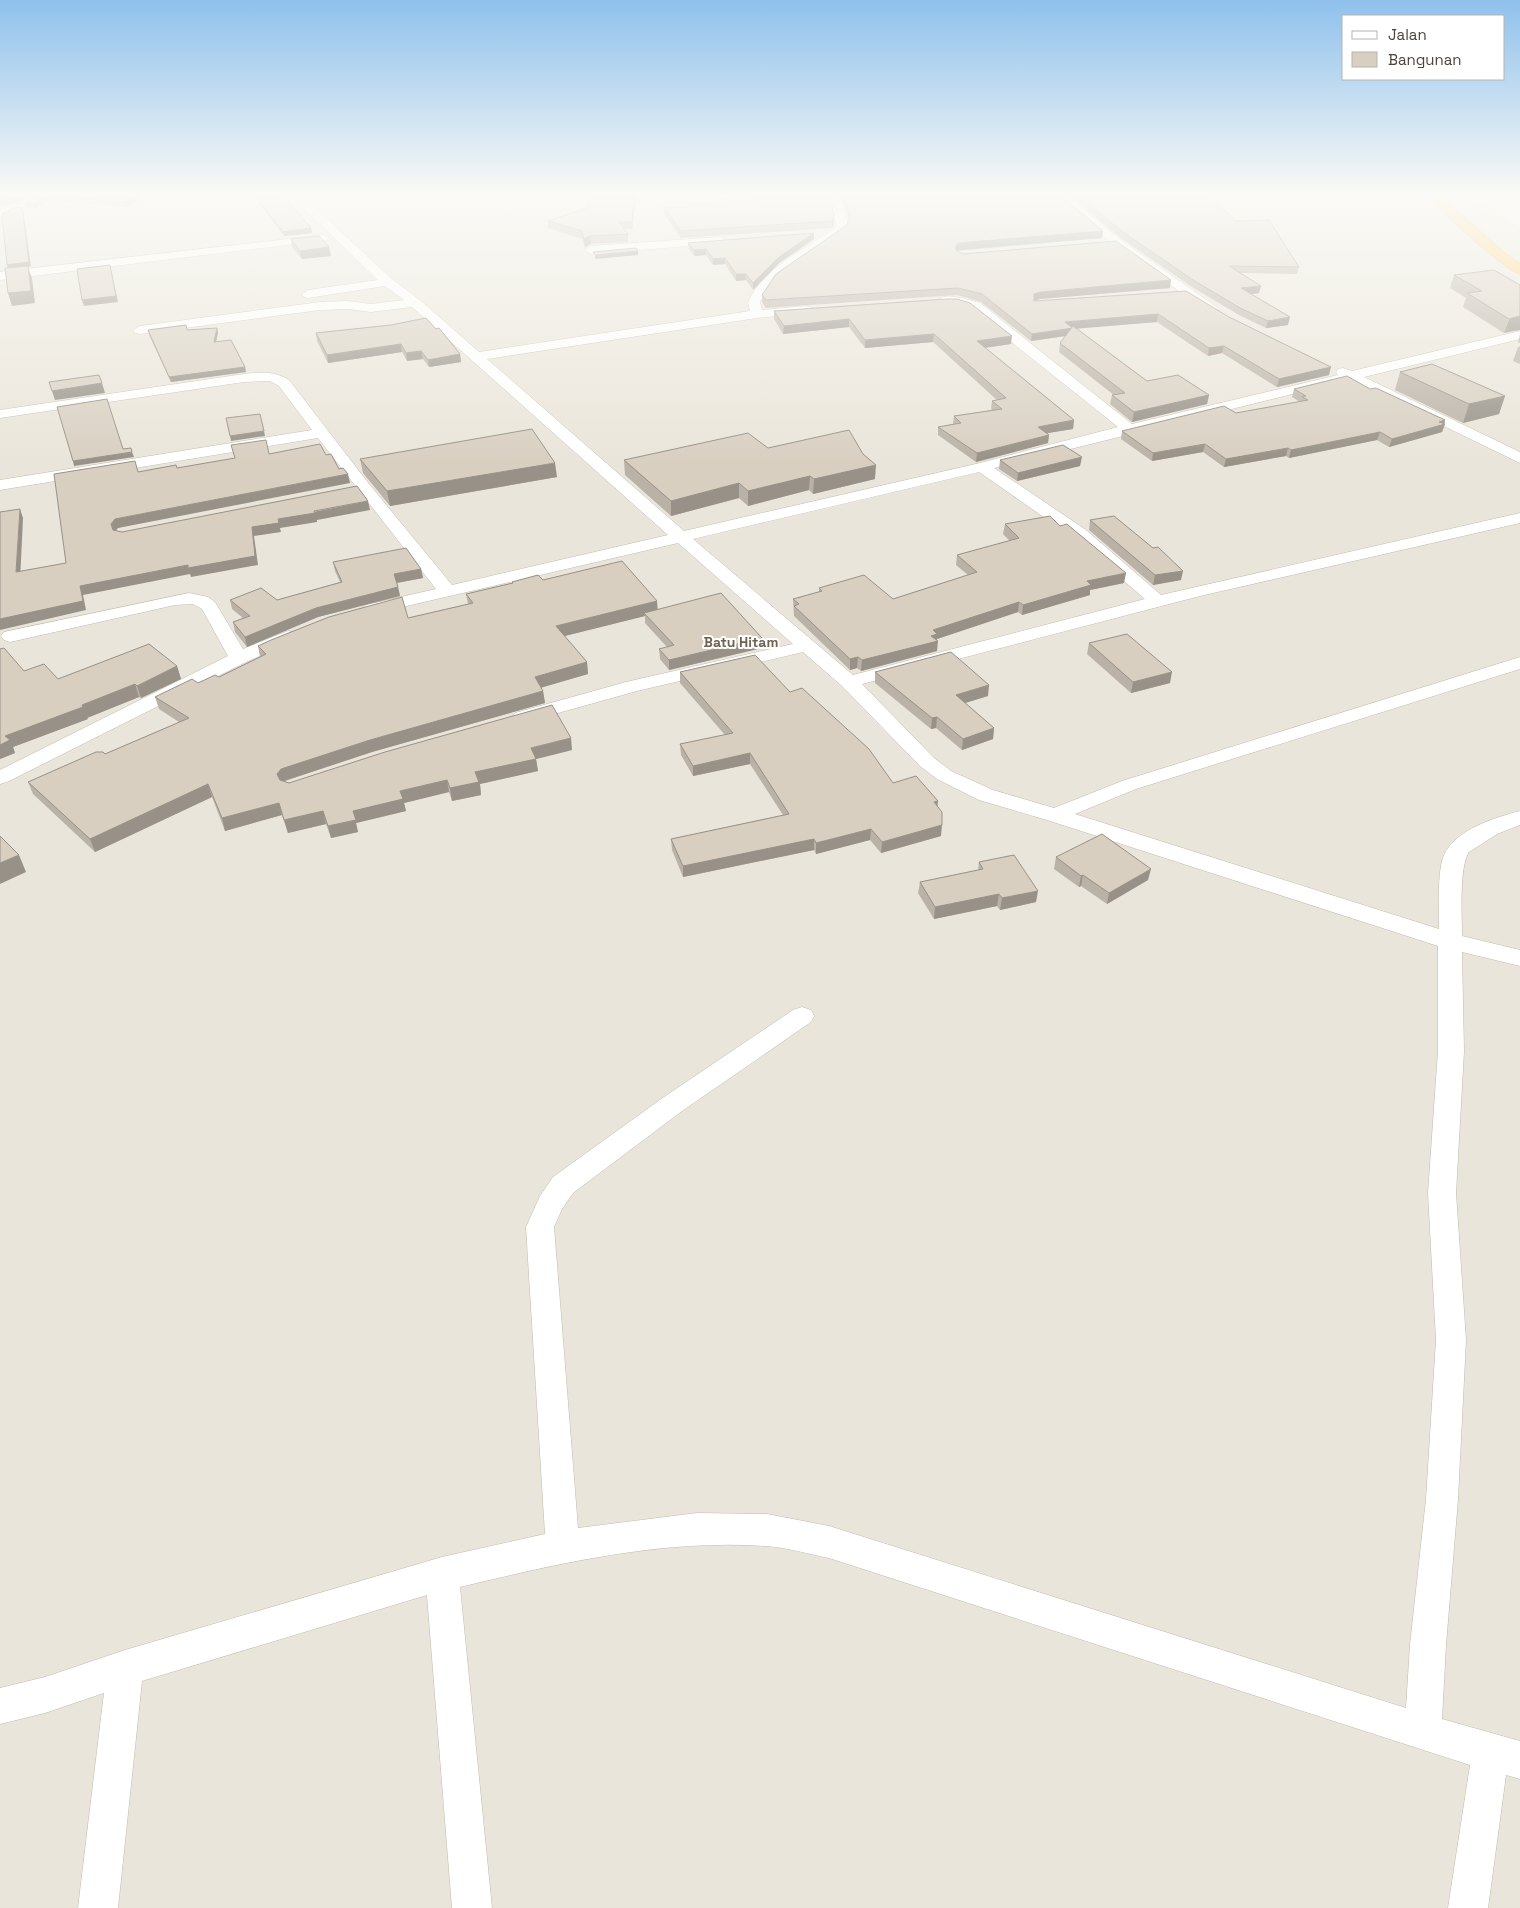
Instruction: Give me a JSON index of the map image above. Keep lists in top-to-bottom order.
{
  "districts": ["Batu Hitam"],
  "legend": ["Jalan", "Bangunan"]
}
